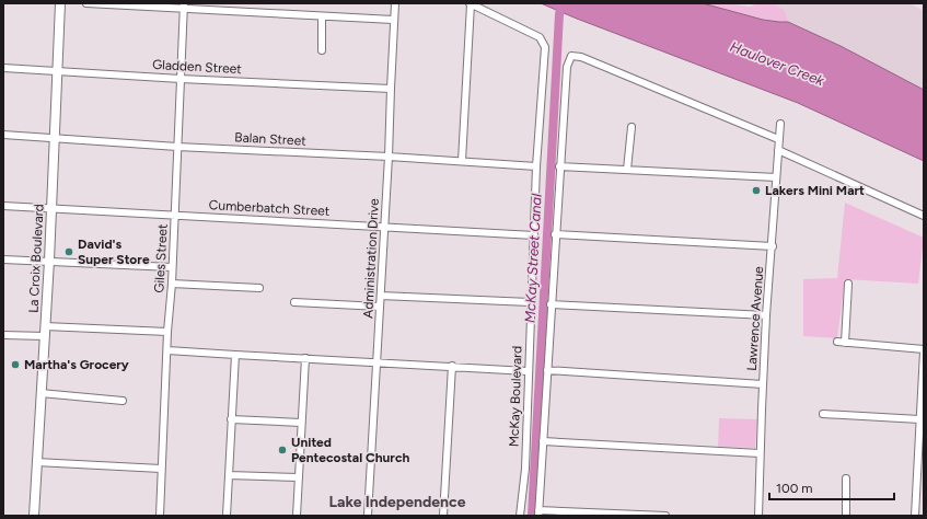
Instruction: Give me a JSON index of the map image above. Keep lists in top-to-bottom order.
{
  "streets": {
    "street": [
      "Gladden Street",
      "Balan Street",
      "Cumberbatch Street",
      "La Croix Boulevard",
      "Giles Street",
      "Administration Drive",
      "Lawrence Avenue",
      "McKay Boulevard"
    ]
  },
  "crossings": [
    ["Gladden Street", "La Croix Boulevard"],
    ["Gladden Street", "Giles Street"],
    ["Gladden Street", "Administration Drive"],
    ["Balan Street", "La Croix Boulevard"],
    ["Balan Street", "Giles Street"],
    ["Balan Street", "Administration Drive"],
    ["Balan Street", "McKay Boulevard"],
    ["Cumberbatch Street", "La Croix Boulevard"],
    ["Cumberbatch Street", "Giles Street"],
    ["Cumberbatch Street", "Administration Drive"],
    ["Cumberbatch Street", "McKay Boulevard"]
  ],
  "districts": ["Lake Independence"],
  "water": ["Haulover Creek", "McKay Street Canal"],
  "places": [
    "Lakers Mini Mart",
    "David's Super Store",
    "Martha's Grocery",
    "United Pentecostal Church"
  ],
  "scale_bar": "100 m"
}
